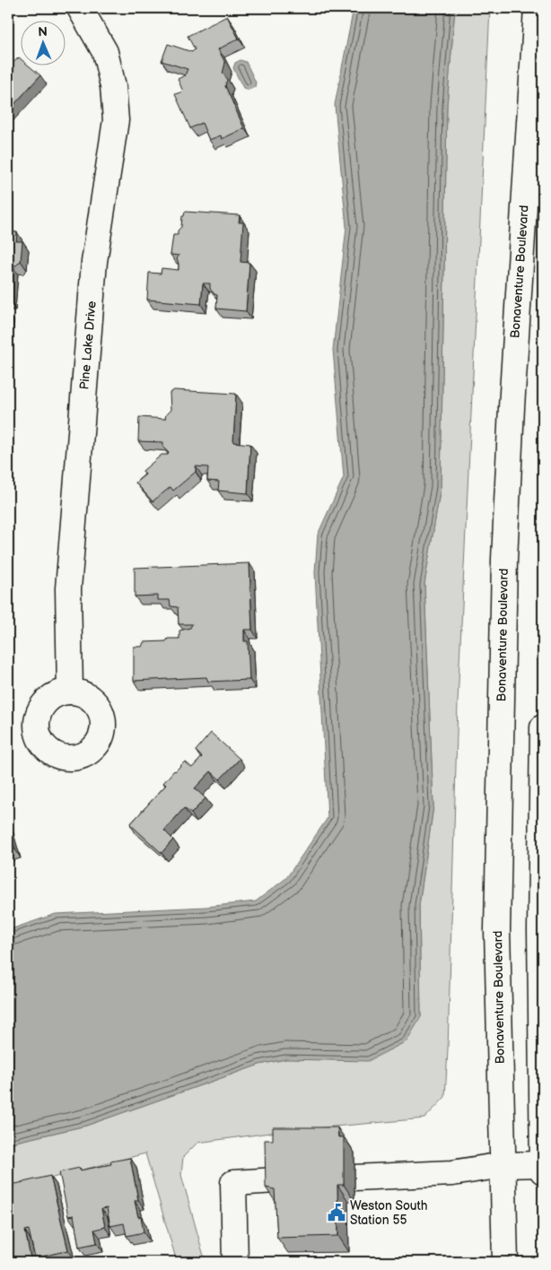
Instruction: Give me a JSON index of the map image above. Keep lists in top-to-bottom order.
{
  "streets": {
    "main road": ["Bonaventure Boulevard", "Pine Lake Drive"]
  },
  "places": {
    "public building": ["Weston South Station 55"]
  },
  "north": "top"
}
